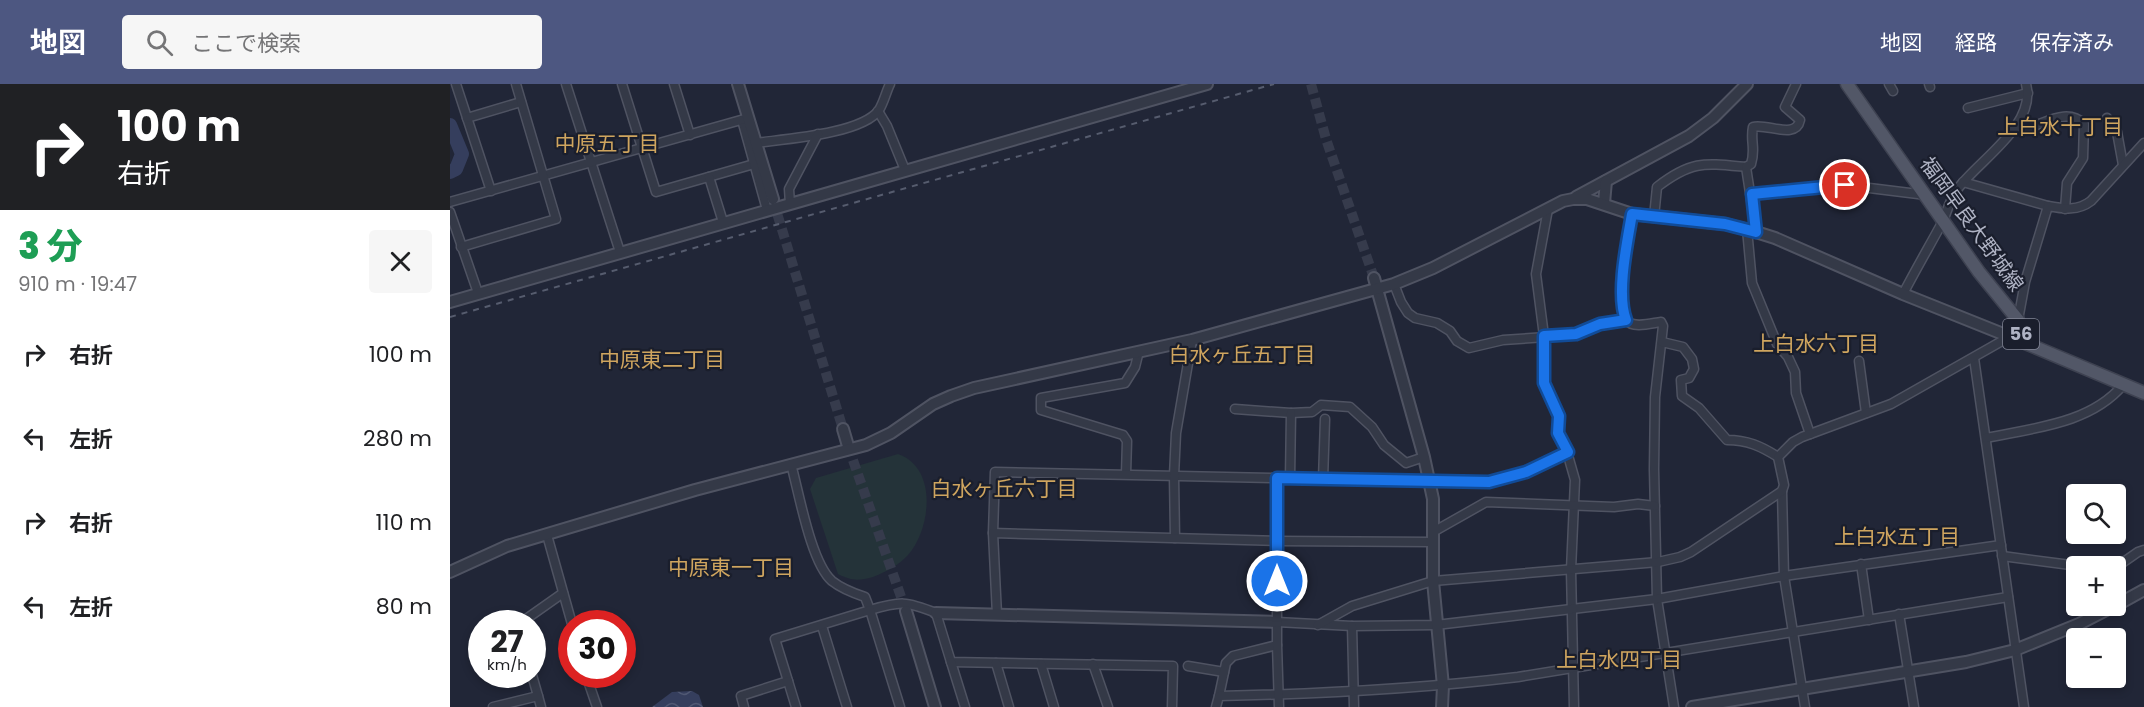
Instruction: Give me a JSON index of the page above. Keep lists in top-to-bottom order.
{
  "streets": {
    "main road": ["福岡早良大野城線", "56"]
  },
  "crossings": [
    ["福岡早良大野城線", "56"]
  ],
  "districts": [
    "上白水十丁目",
    "中原五丁目",
    "上白水六丁目",
    "白水ヶ丘五丁目",
    "中原東二丁目",
    "白水ヶ丘六丁目",
    "上白水五丁目",
    "中原東一丁目",
    "上白水四丁目"
  ],
  "page": {
    "header": "地図",
    "search": "ここで検索",
    "nav": ["地図", "経路", "保存済み"],
    "turn": ["100 m", "右折"],
    "heading": ["3 分", "910 m · 19:47"],
    "list": [
      {
        "name": "右折",
        "value": "100 m"
      },
      {
        "name": "左折",
        "value": "280 m"
      },
      {
        "name": "右折",
        "value": "110 m"
      },
      {
        "name": "左折",
        "value": "80 m"
      }
    ],
    "map_buttons": ["+", "−"],
    "speed": "27 km/h",
    "limit": "30"
  }
}
